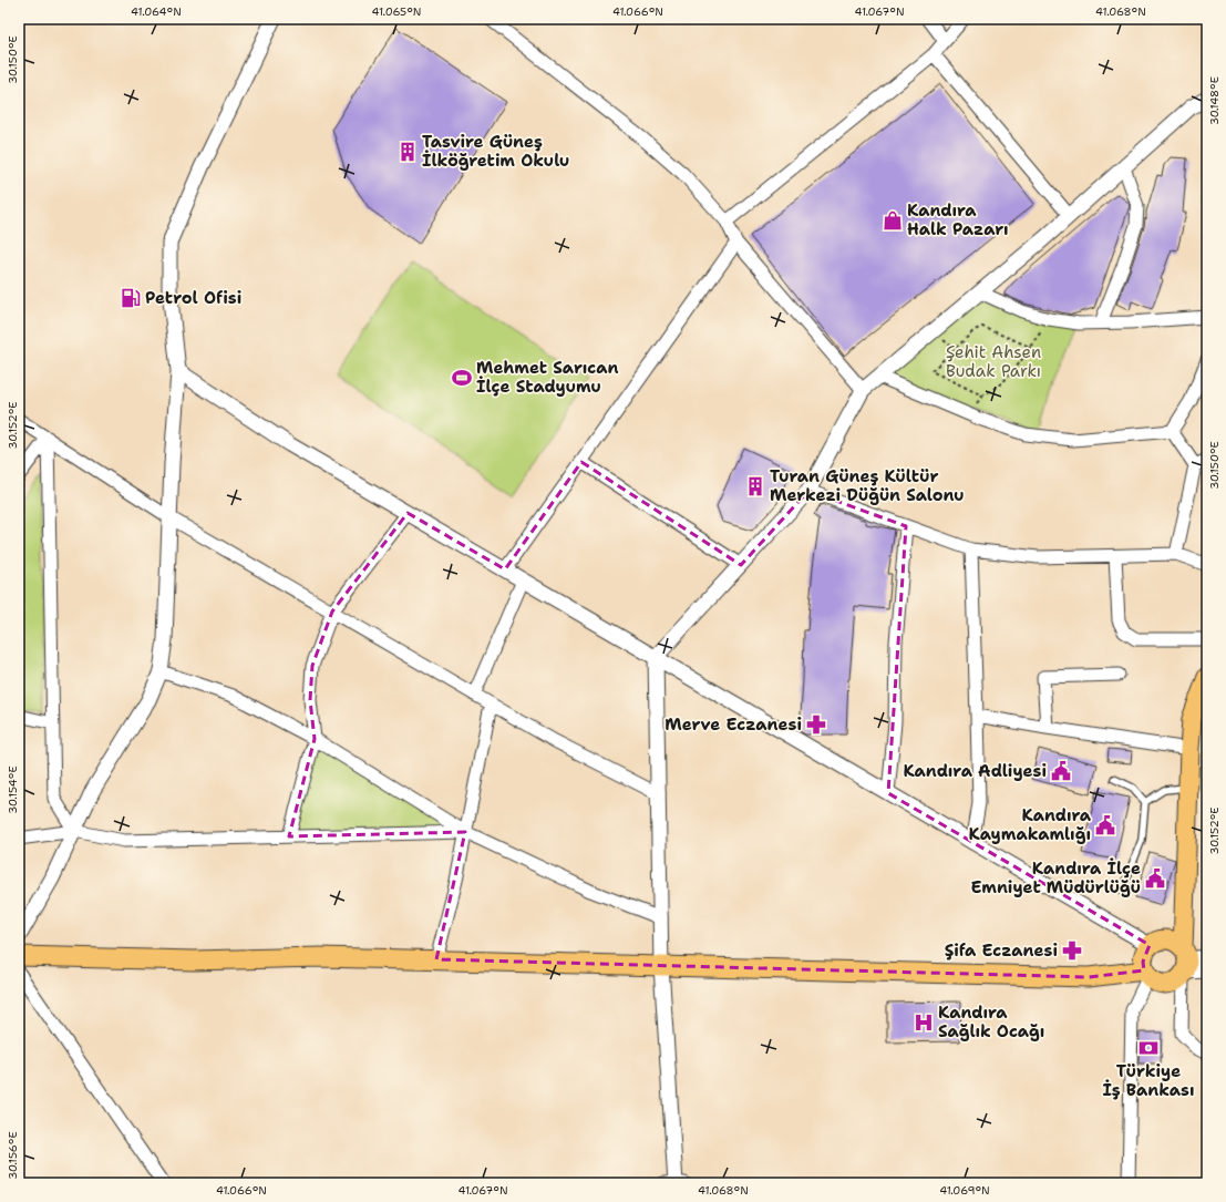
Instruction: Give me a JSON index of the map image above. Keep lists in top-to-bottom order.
{
  "parks": ["Şehit Ahsen Budak Parkı"],
  "places": {
    "building": ["Tasvire Güneş İlköğretim Okulu", "Turan Güneş Kültür Merkezi Düğün Salonu"],
    "shop": ["Kandıra Halk Pazarı"],
    "fuel station": ["Petrol Ofisi"],
    "sports": ["Mehmet Sarıcan İlçe Stadyumu"],
    "pharmacy": ["Merve Eczanesi", "Şifa Eczanesi"],
    "public building": ["Kandıra Adliyesi", "Kandıra Kaymakamlığı", "Kandıra İlçe Emniyet Müdürlüğü"],
    "hospital": ["Kandıra Sağlık Ocağı"],
    "bank": ["Türkiye İş Bankası"]
  },
  "coordinates": [
    "41.064°N",
    "41.065°N",
    "41.066°N",
    "41.067°N",
    "41.068°N",
    "30.150°E",
    "30.148°E",
    "30.152°E",
    "30.154°E",
    "30.156°E",
    "41.069°N"
  ]
}
